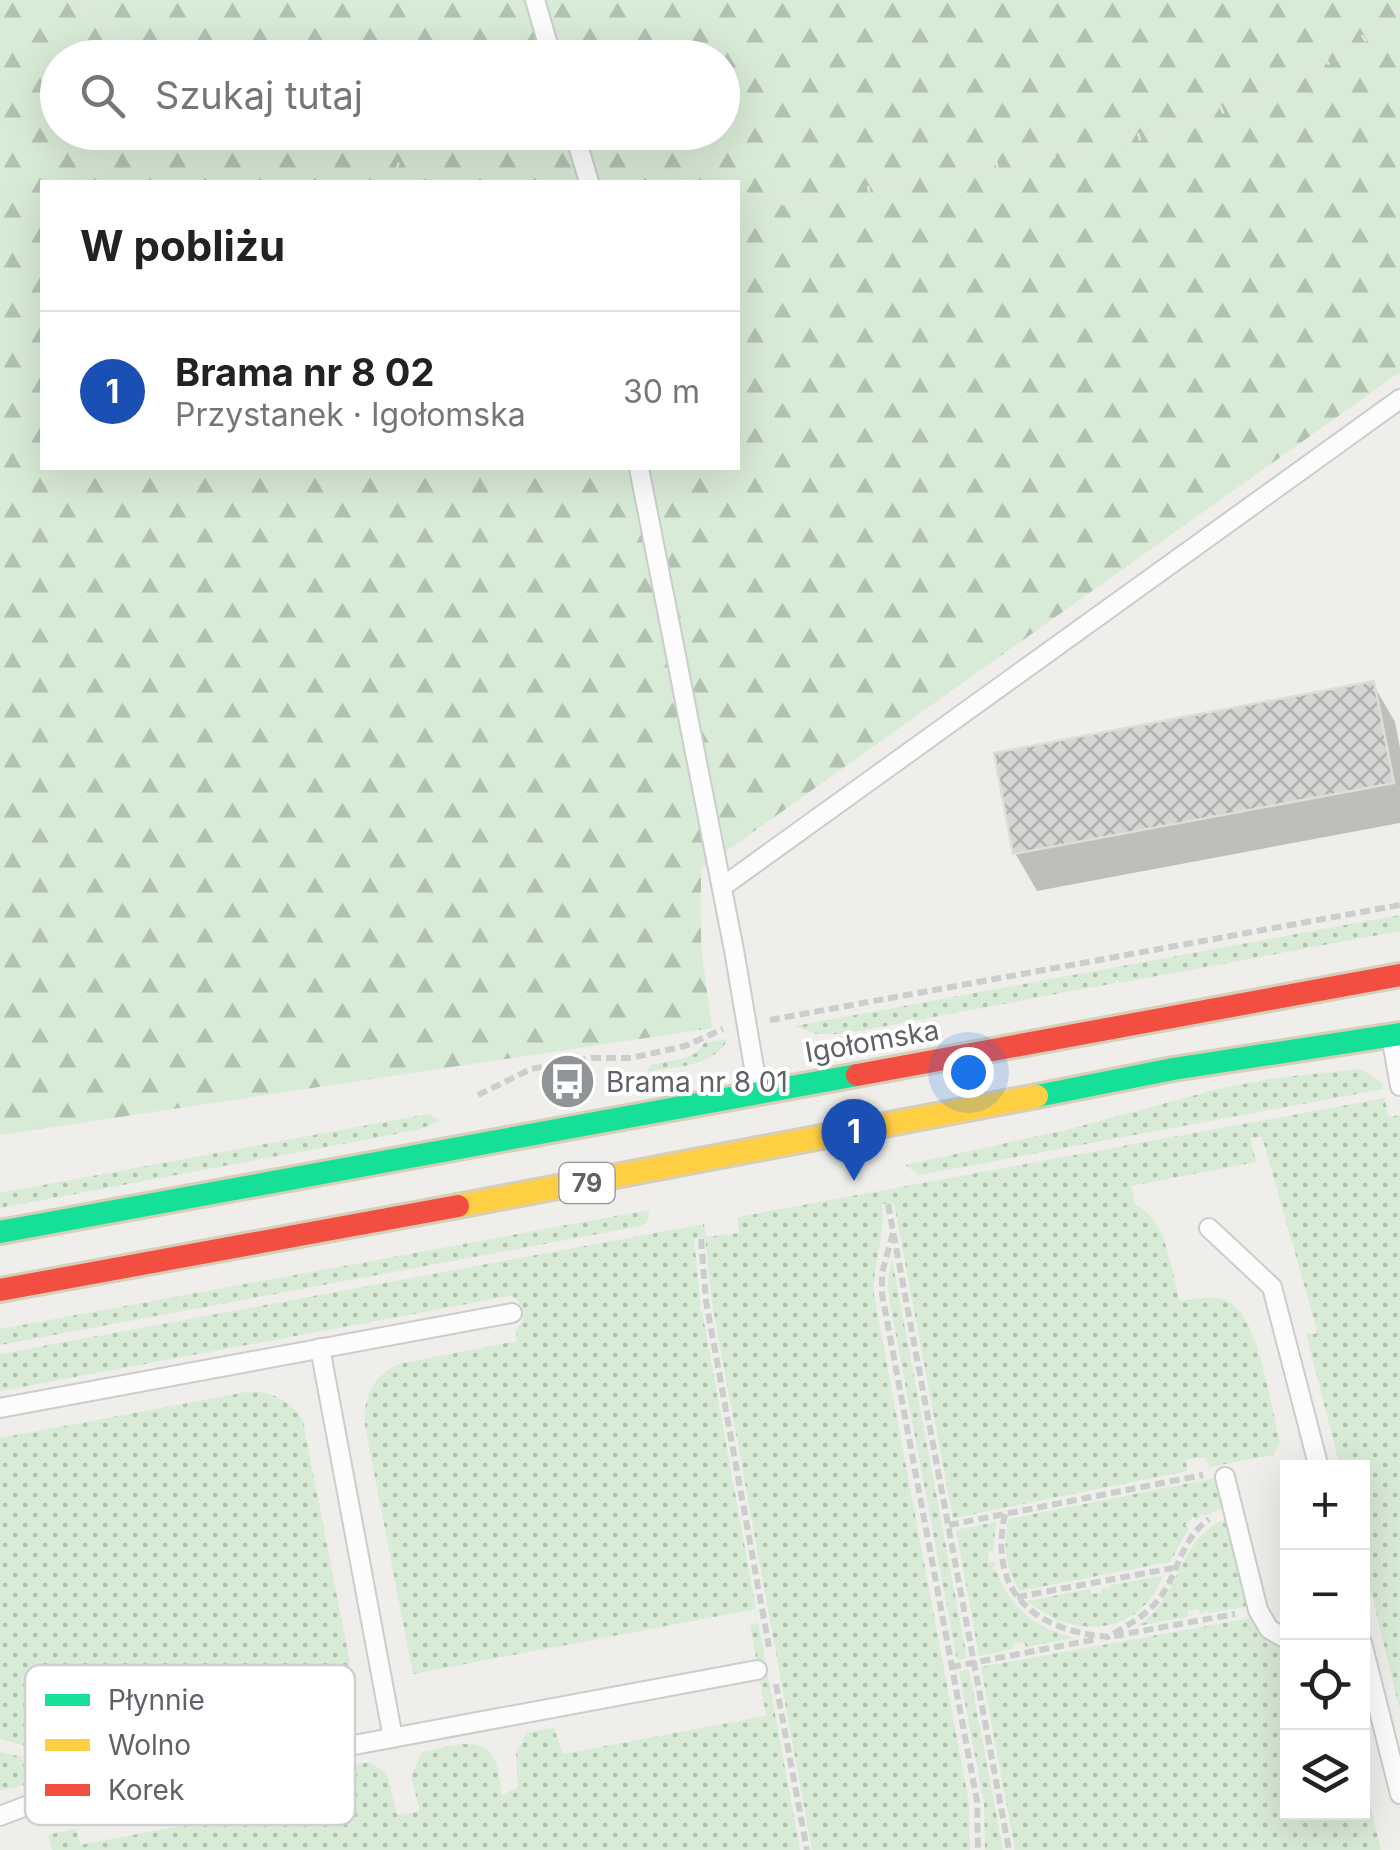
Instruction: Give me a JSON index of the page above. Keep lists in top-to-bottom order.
{
  "streets": {
    "main road": ["Igołomska", "79"]
  },
  "places": {
    "bus stop": ["Brama nr 8 01"]
  },
  "legend": ["Płynnie", "Wolno", "Korek"],
  "page": {
    "search": "Szukaj tutaj",
    "heading": "W pobliżu",
    "list": [
      {
        "mark": "1",
        "name": "Brama nr 8 02",
        "note": "Przystanek · Igołomska",
        "value": "30 m"
      }
    ],
    "pins": "1",
    "map_buttons": ["+", "−"]
  }
}
